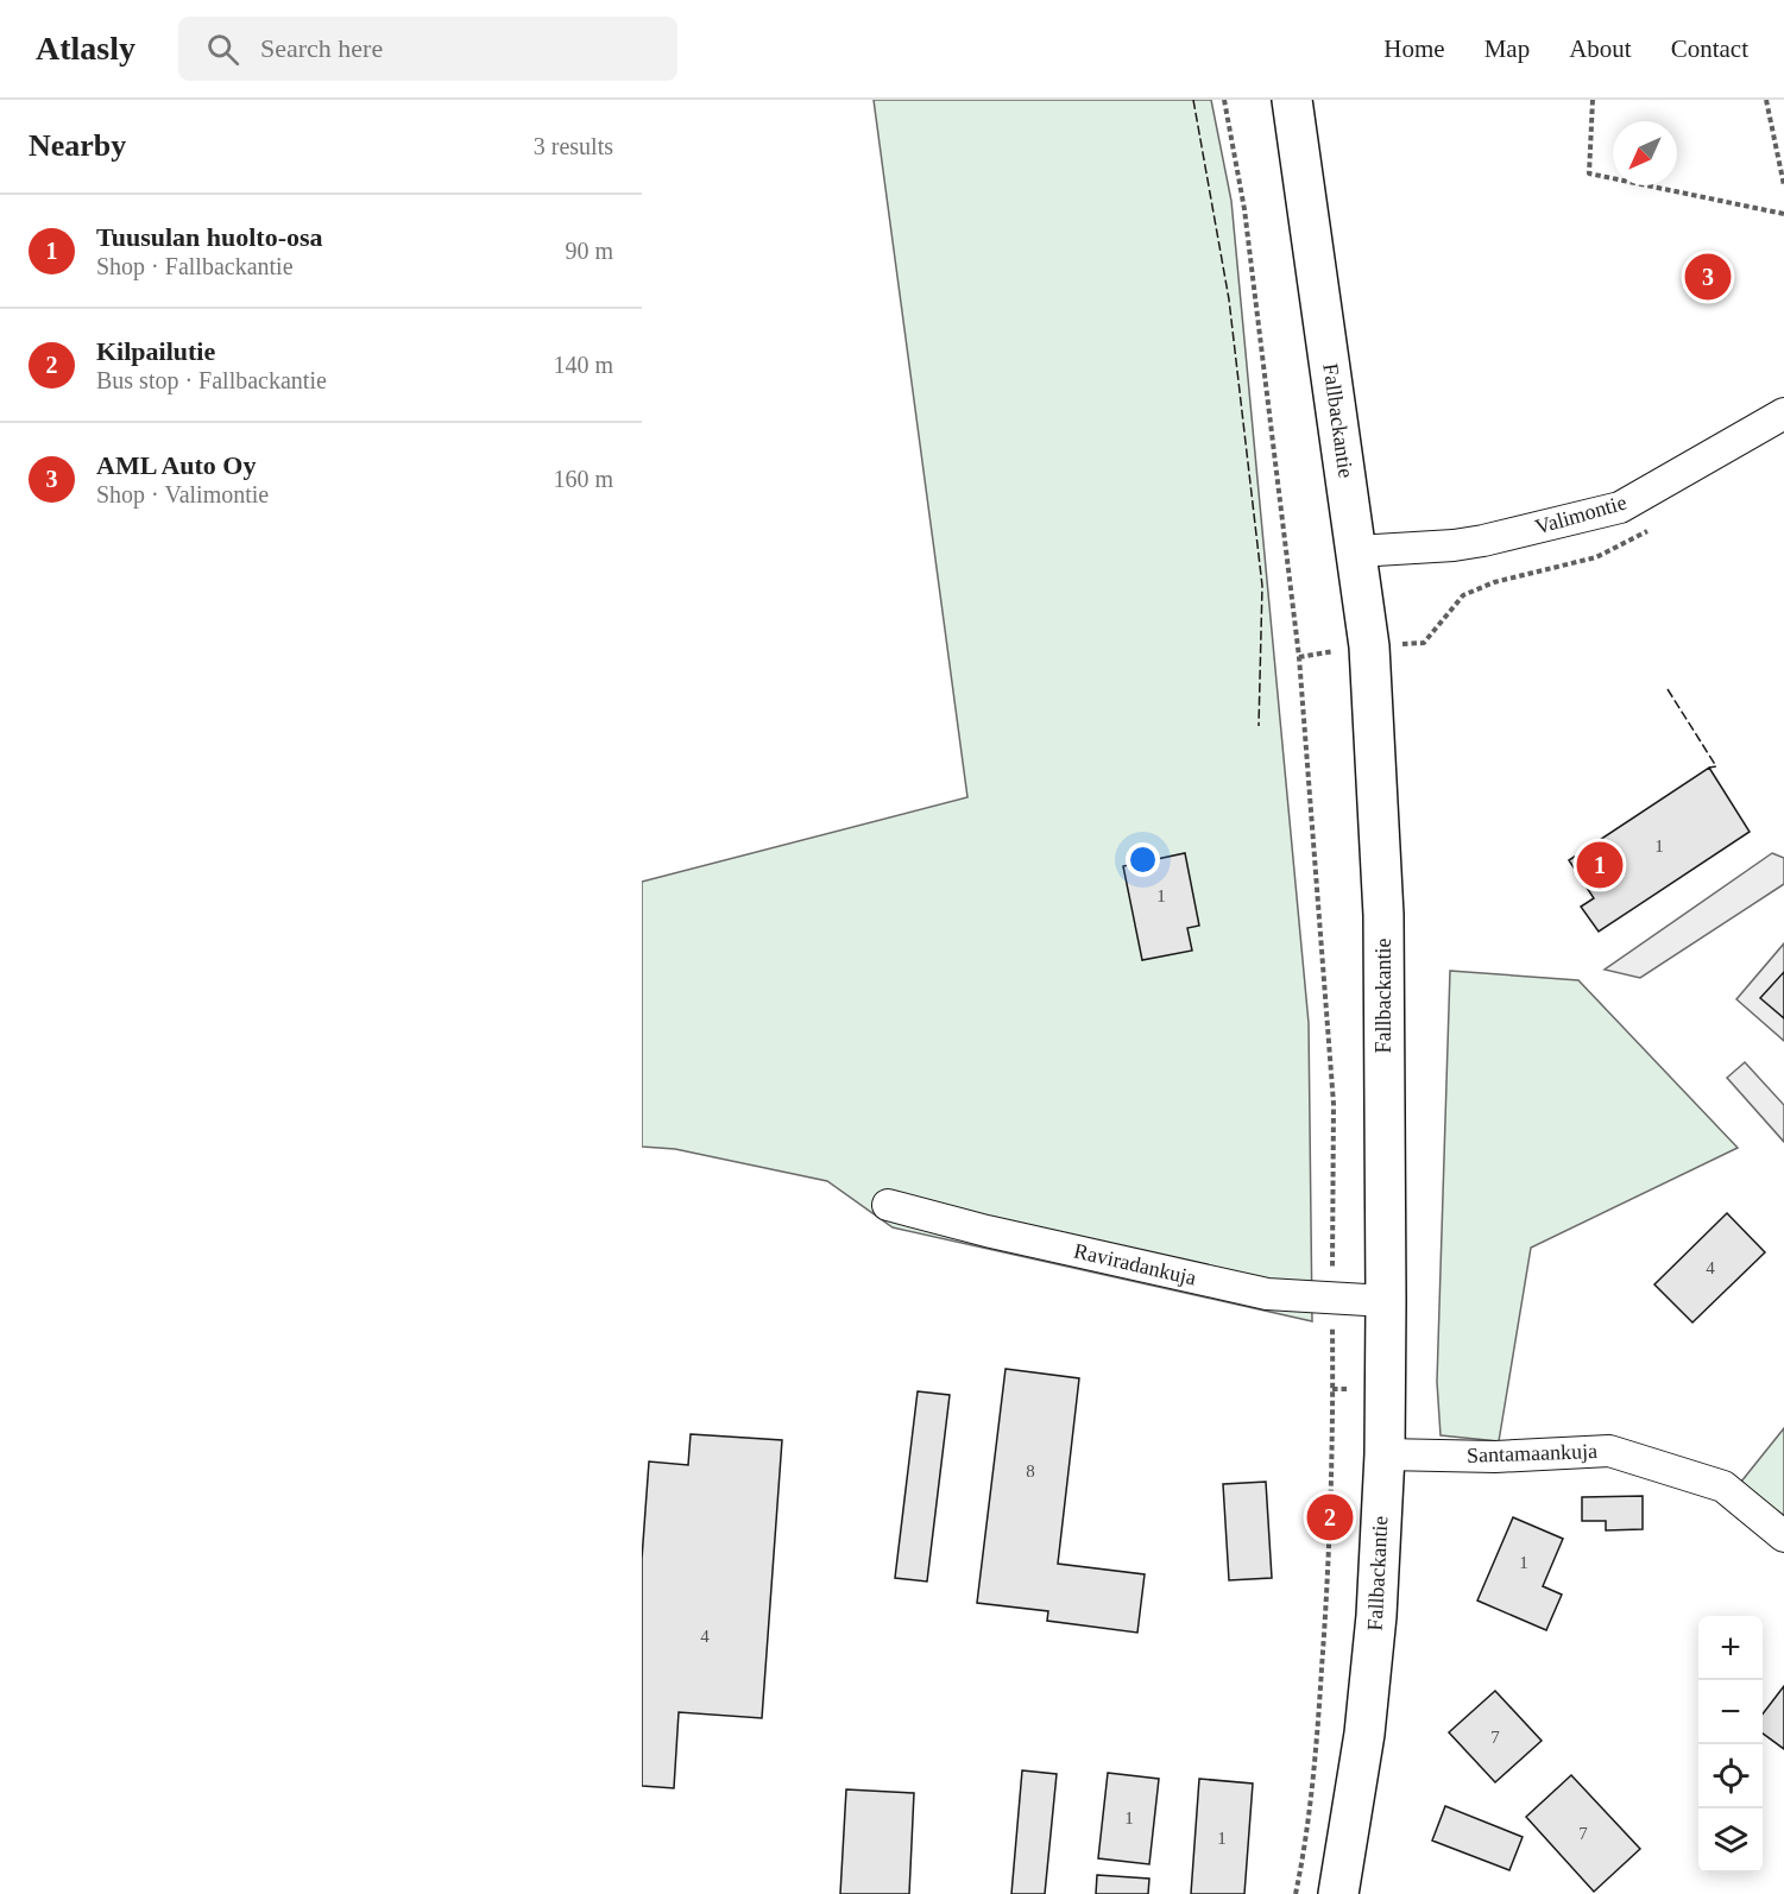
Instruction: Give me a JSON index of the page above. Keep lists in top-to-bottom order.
{
  "streets": {
    "street": [
      "Fallbackantie",
      "Valimontie",
      "Raviradankuja",
      "Santamaankuja"
    ]
  },
  "crossings": [
    ["Fallbackantie", "Valimontie"],
    ["Fallbackantie", "Raviradankuja"],
    ["Fallbackantie", "Santamaankuja"]
  ],
  "house_numbers": [
    "1",
    "1",
    "4",
    "8",
    "1",
    "4",
    "7",
    "1",
    "7",
    "1"
  ],
  "north": "bottom left",
  "page": {
    "header": "Atlasly",
    "search": "Search here",
    "nav": [
      "Home",
      "Map",
      "About",
      "Contact"
    ],
    "heading": ["Nearby", "3 results"],
    "list": [
      {
        "mark": "1",
        "name": "Tuusulan huolto-osa",
        "note": "Shop · Fallbackantie",
        "value": "90 m"
      },
      {
        "mark": "2",
        "name": "Kilpailutie",
        "note": "Bus stop · Fallbackantie",
        "value": "140 m"
      },
      {
        "mark": "3",
        "name": "AML Auto Oy",
        "note": "Shop · Valimontie",
        "value": "160 m"
      }
    ],
    "pins": ["3", "1", "2"],
    "map_buttons": ["+", "−"]
  }
}
